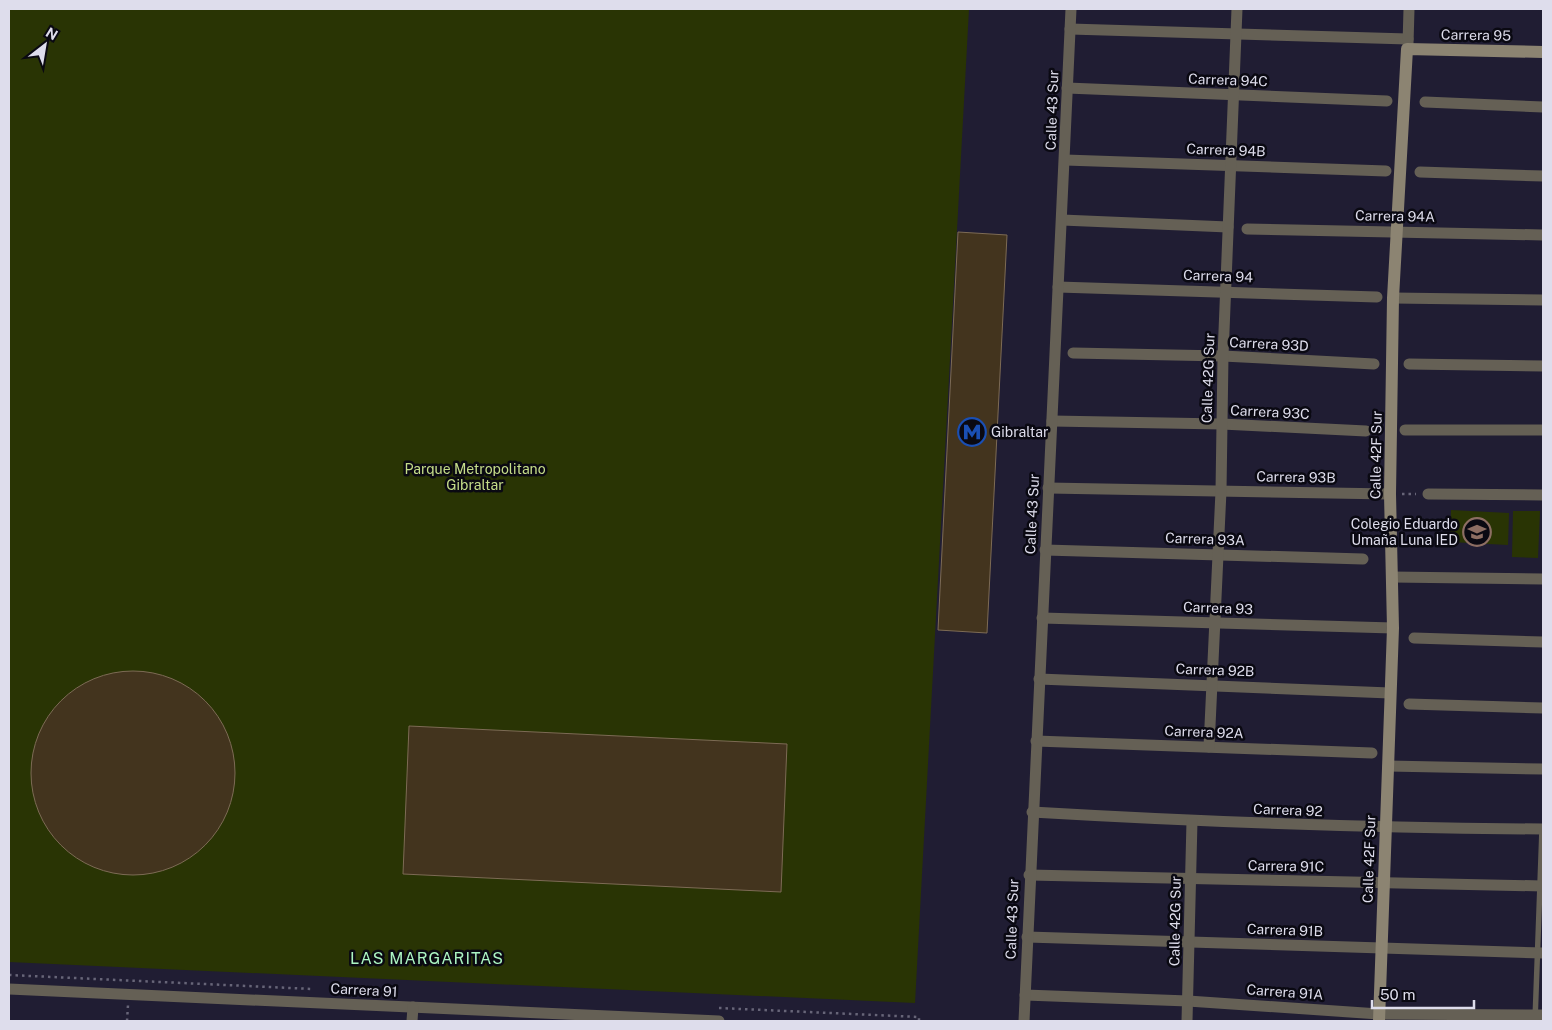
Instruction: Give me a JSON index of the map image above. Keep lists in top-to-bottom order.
{
  "streets": {
    "street": [
      "Carrera 95",
      "Carrera 94C",
      "Calle 43 Sur",
      "Carrera 94B",
      "Carrera 94A",
      "Carrera 94",
      "Carrera 93D",
      "Calle 42G Sur",
      "Carrera 93C",
      "Calle 42F Sur",
      "Carrera 93B",
      "Carrera 93A",
      "Carrera 93",
      "Carrera 92B",
      "Carrera 92A",
      "Carrera 92",
      "Carrera 91C",
      "Carrera 91B",
      "Carrera 91",
      "Carrera 91A"
    ]
  },
  "crossings": [
    ["Carrera 95", "Calle 43 Sur"],
    ["Carrera 95", "Calle 42G Sur"],
    ["Carrera 95", "Calle 42F Sur"],
    ["Carrera 94C", "Calle 43 Sur"],
    ["Carrera 94C", "Calle 42G Sur"],
    ["Calle 43 Sur", "Carrera 94B"],
    ["Calle 43 Sur", "Carrera 94"],
    ["Calle 43 Sur", "Carrera 93C"],
    ["Calle 43 Sur", "Carrera 93B"],
    ["Calle 43 Sur", "Carrera 93A"],
    ["Calle 43 Sur", "Carrera 93"],
    ["Calle 43 Sur", "Carrera 92B"],
    ["Calle 43 Sur", "Carrera 92A"],
    ["Calle 43 Sur", "Carrera 92"],
    ["Calle 43 Sur", "Carrera 91C"],
    ["Calle 43 Sur", "Carrera 91B"],
    ["Calle 43 Sur", "Carrera 91A"],
    ["Carrera 94B", "Calle 42G Sur"],
    ["Carrera 94A", "Calle 42F Sur"],
    ["Carrera 94", "Calle 42G Sur"],
    ["Carrera 93D", "Calle 42G Sur"],
    ["Calle 42G Sur", "Carrera 93C"],
    ["Calle 42G Sur", "Carrera 93B"],
    ["Calle 42G Sur", "Carrera 93A"],
    ["Calle 42G Sur", "Carrera 93"],
    ["Calle 42G Sur", "Carrera 92B"],
    ["Calle 42G Sur", "Carrera 92A"],
    ["Calle 42G Sur", "Carrera 92"],
    ["Calle 42G Sur", "Carrera 91C"],
    ["Calle 42G Sur", "Carrera 91B"],
    ["Calle 42G Sur", "Carrera 91A"],
    ["Calle 42F Sur", "Carrera 93B"],
    ["Calle 42F Sur", "Carrera 93"],
    ["Calle 42F Sur", "Carrera 92B"],
    ["Calle 42F Sur", "Carrera 92"],
    ["Calle 42F Sur", "Carrera 91C"],
    ["Calle 42F Sur", "Carrera 91B"],
    ["Calle 42F Sur", "Carrera 91A"]
  ],
  "districts": ["LAS MARGARITAS"],
  "parks": ["Parque Metropolitano Gibraltar"],
  "places": {
    "metro station": ["Gibraltar"],
    "school or university": ["Colegio Eduardo Umaña Luna IED"]
  },
  "scale_bar": "50 m",
  "north": "top right"
}
